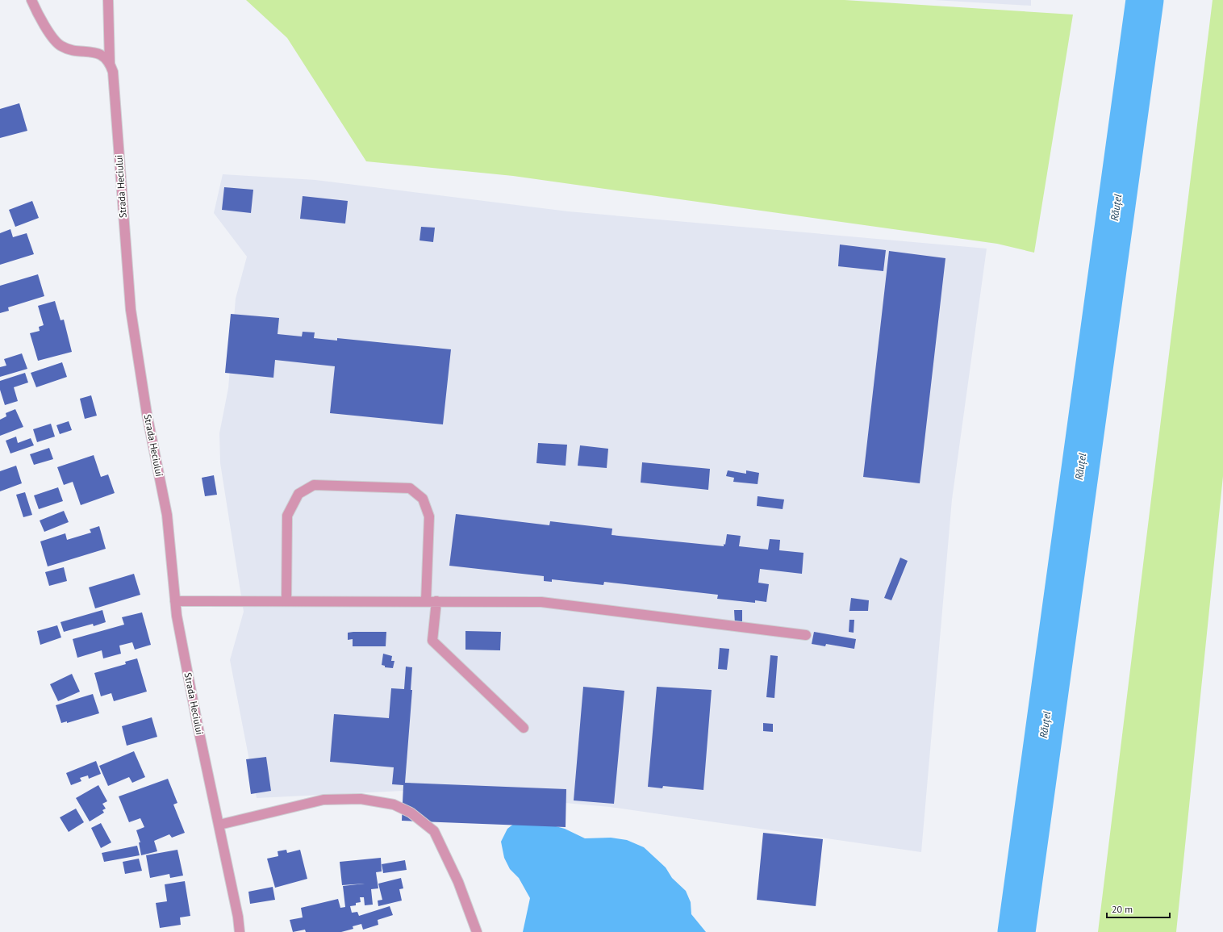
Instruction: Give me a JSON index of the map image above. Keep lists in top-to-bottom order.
{
  "streets": {
    "street": ["Strada Heciului"]
  },
  "water": ["Răuțel"],
  "scale_bar": "20 m"
}
